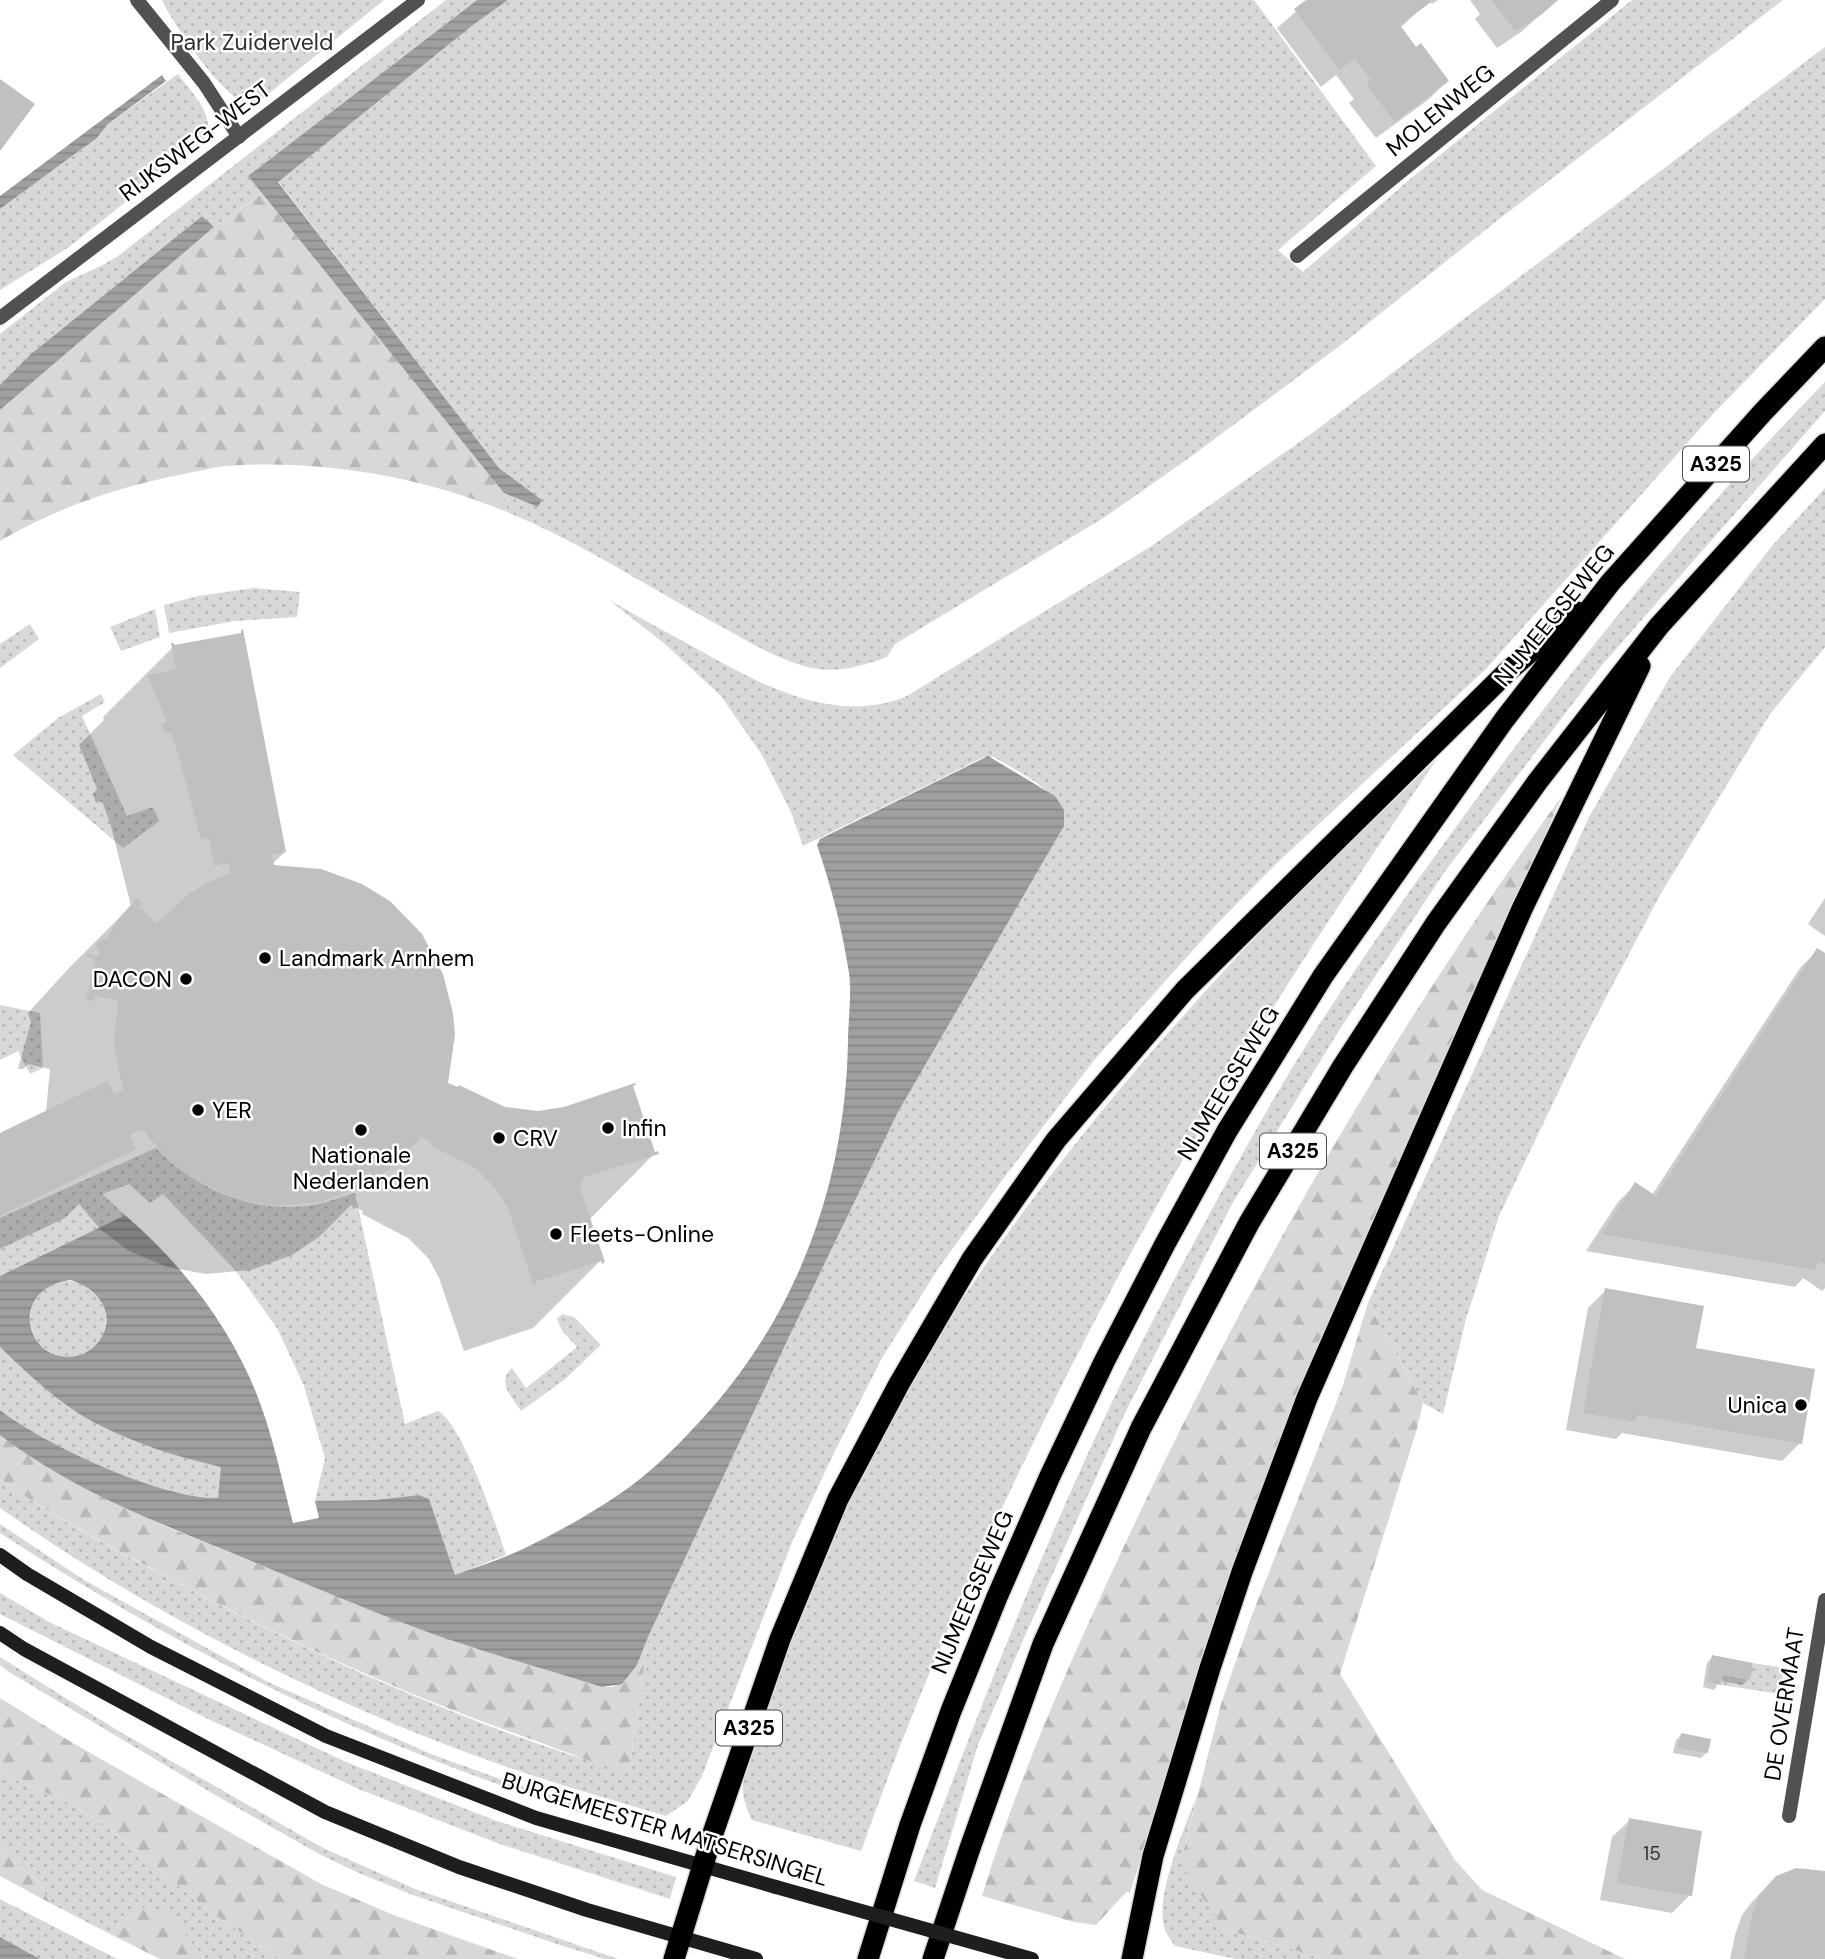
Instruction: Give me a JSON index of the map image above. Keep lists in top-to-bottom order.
{
  "streets": {
    "highway": ["A325", "NIJMEEGSEWEG"],
    "main road": ["BURGEMEESTER MATSERSINGEL"],
    "street": ["MOLENWEG", "RIJKSWEG-WEST", "DE OVERMAAT"]
  },
  "crossings": [
    ["A325", "NIJMEEGSEWEG"],
    ["A325", "BURGEMEESTER MATSERSINGEL"]
  ],
  "parks": ["Park Zuiderveld"],
  "places": [
    "Landmark Arnhem",
    "DACON",
    "YER",
    "Infin",
    "Nationale Nederlanden",
    "CRV",
    "Fleets-Online",
    "Unica"
  ],
  "house_numbers": ["15"]
}
